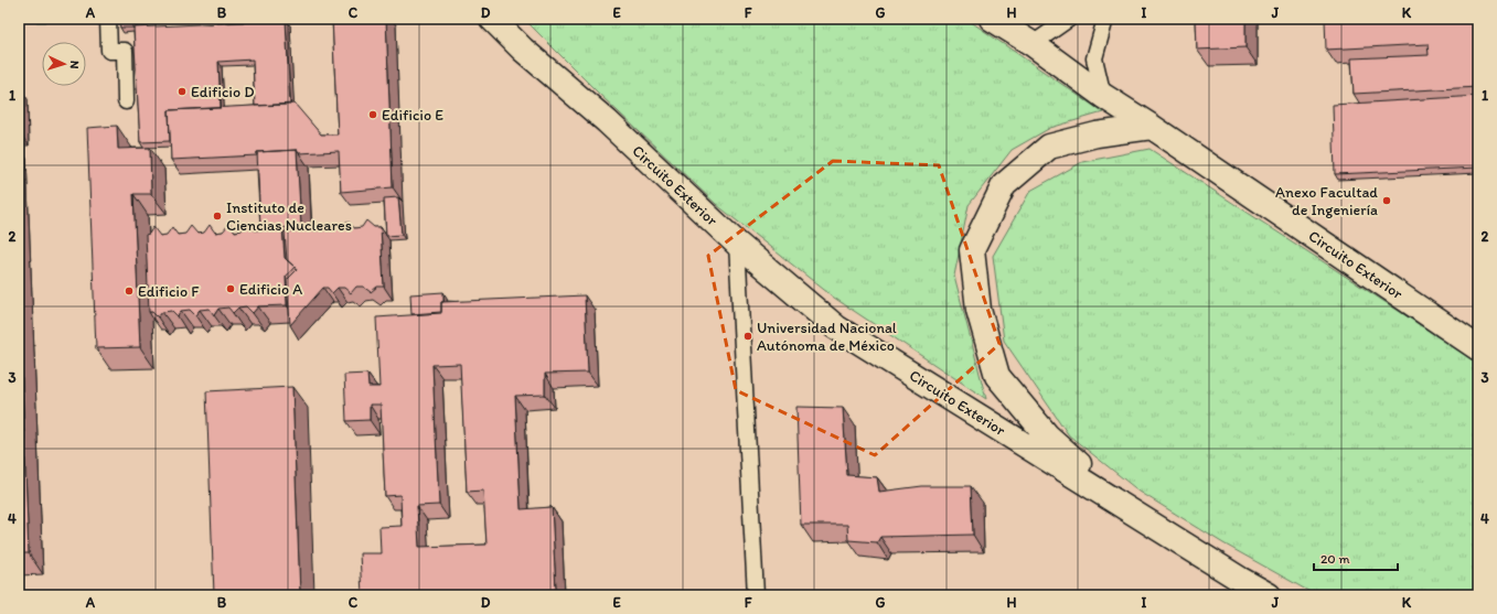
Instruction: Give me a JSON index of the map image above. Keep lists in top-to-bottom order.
{
  "streets": {
    "street": ["Circuito Exterior"]
  },
  "places": [
    "Edificio D",
    "Edificio E",
    "Anexo Facultad de Ingeniería",
    "Instituto de Ciencias Nucleares",
    "Edificio A",
    "Edificio F",
    "Universidad Nacional Autónoma de México"
  ],
  "scale_bar": "20 m",
  "north": "right",
  "grid": {
    "columns": [
      "A",
      "B",
      "C",
      "D",
      "E",
      "F",
      "G",
      "H",
      "I",
      "J",
      "K"
    ],
    "rows": [
      "1",
      "2",
      "3",
      "4"
    ]
  }
}
